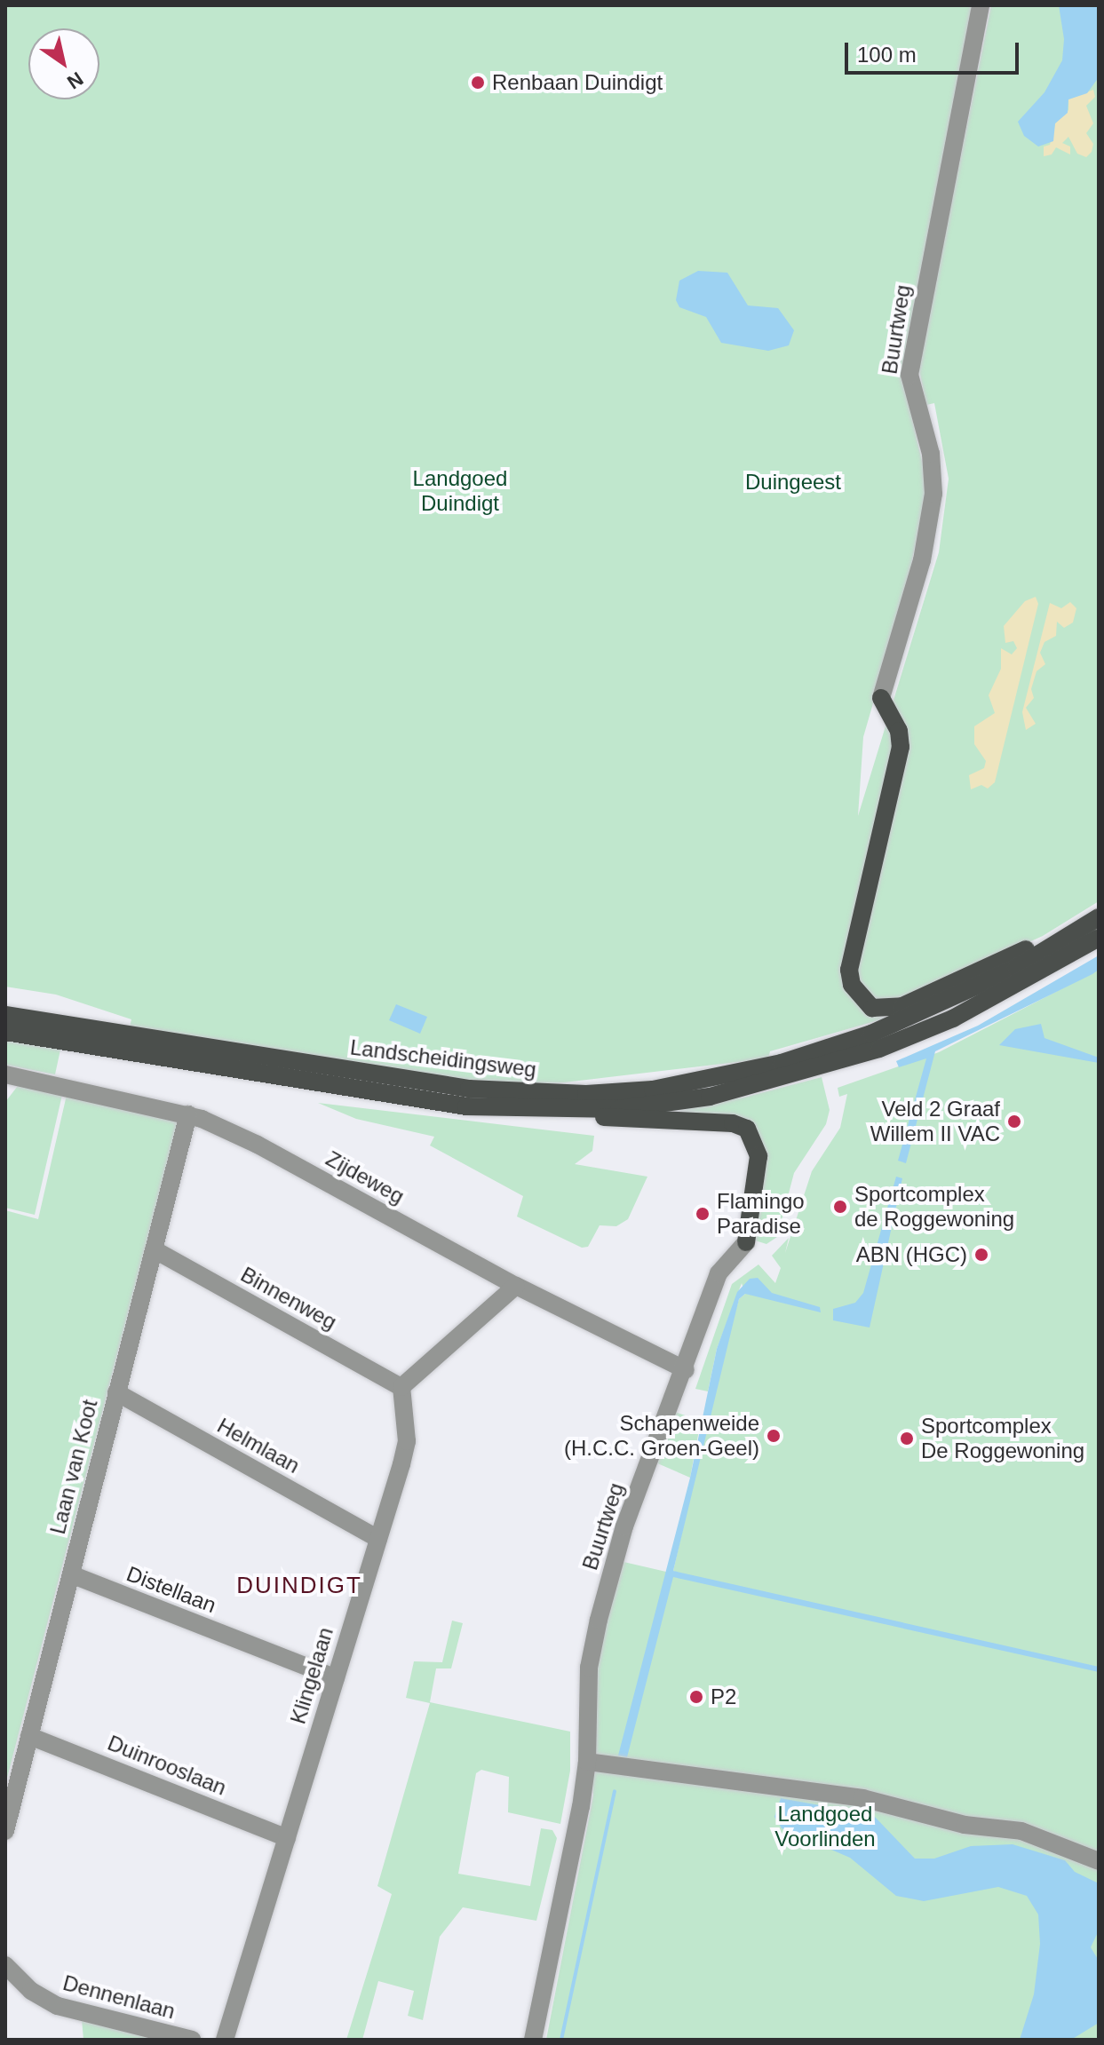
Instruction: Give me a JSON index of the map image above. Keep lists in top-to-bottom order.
{
  "streets": {
    "main road": ["Landscheidingsweg"],
    "street": [
      "Buurtweg",
      "Zijdeweg",
      "Binnenweg",
      "Helmlaan",
      "Laan van Koot",
      "Distellaan",
      "Klingelaan",
      "Duinrooslaan",
      "Dennenlaan"
    ]
  },
  "crossings": [
    ["Buurtweg", "Zijdeweg"],
    ["Zijdeweg", "Laan van Koot"],
    ["Binnenweg", "Laan van Koot"],
    ["Binnenweg", "Klingelaan"],
    ["Helmlaan", "Laan van Koot"],
    ["Helmlaan", "Klingelaan"],
    ["Laan van Koot", "Distellaan"],
    ["Laan van Koot", "Duinrooslaan"],
    ["Distellaan", "Klingelaan"],
    ["Klingelaan", "Duinrooslaan"]
  ],
  "districts": ["DUINDIGT"],
  "parks": ["Landgoed Duindigt", "Duingeest", "Landgoed Voorlinden"],
  "places": [
    "Renbaan Duindigt",
    "Veld 2 Graaf Willem II VAC",
    "Sportcomplex de Roggewoning",
    "Flamingo Paradise",
    "ABN (HGC)",
    "Schapenweide (H.C.C. Groen-Geel)",
    "Sportcomplex De Roggewoning",
    "P2"
  ],
  "scale_bar": "100 m",
  "north": "bottom right"
}
